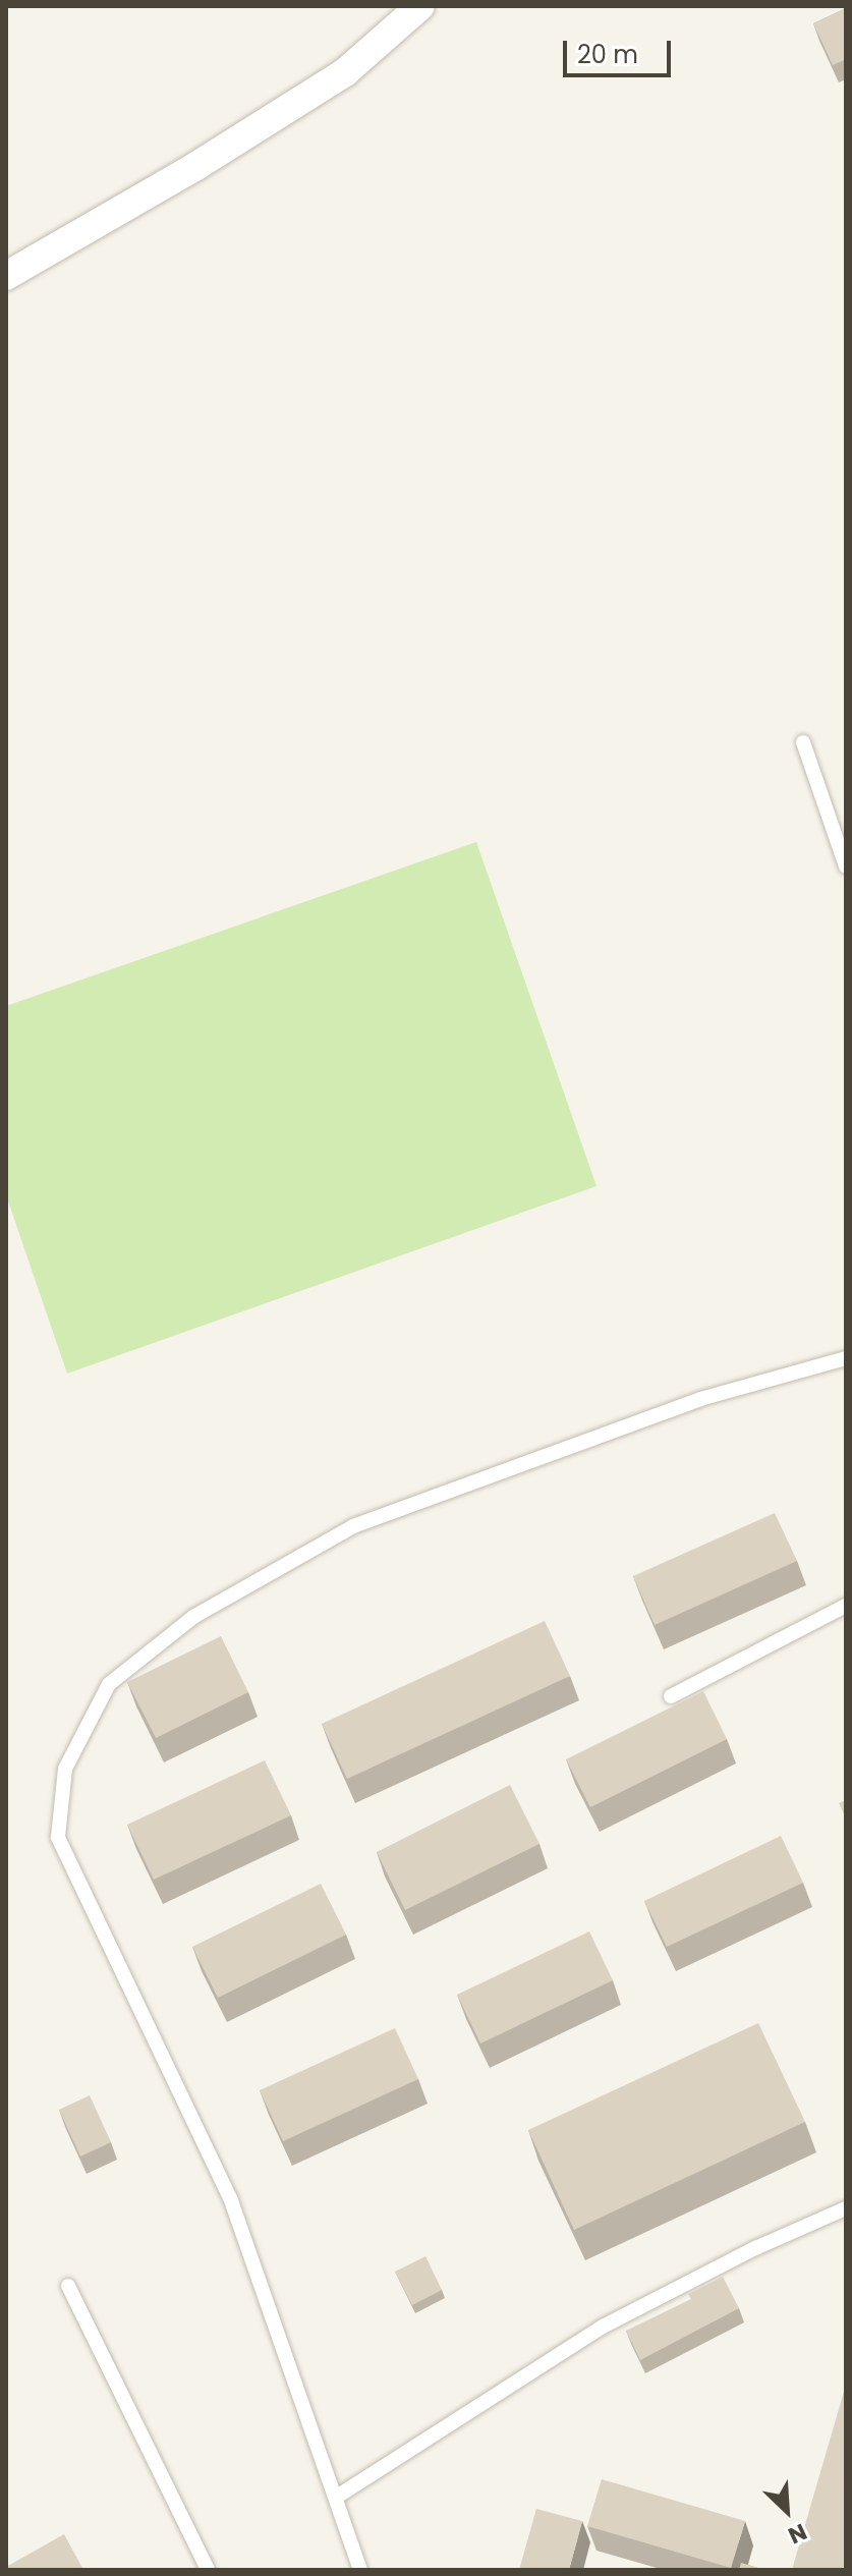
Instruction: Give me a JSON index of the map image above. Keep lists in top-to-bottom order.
{
  "scale_bar": "20 m",
  "north": "bottom right"
}
